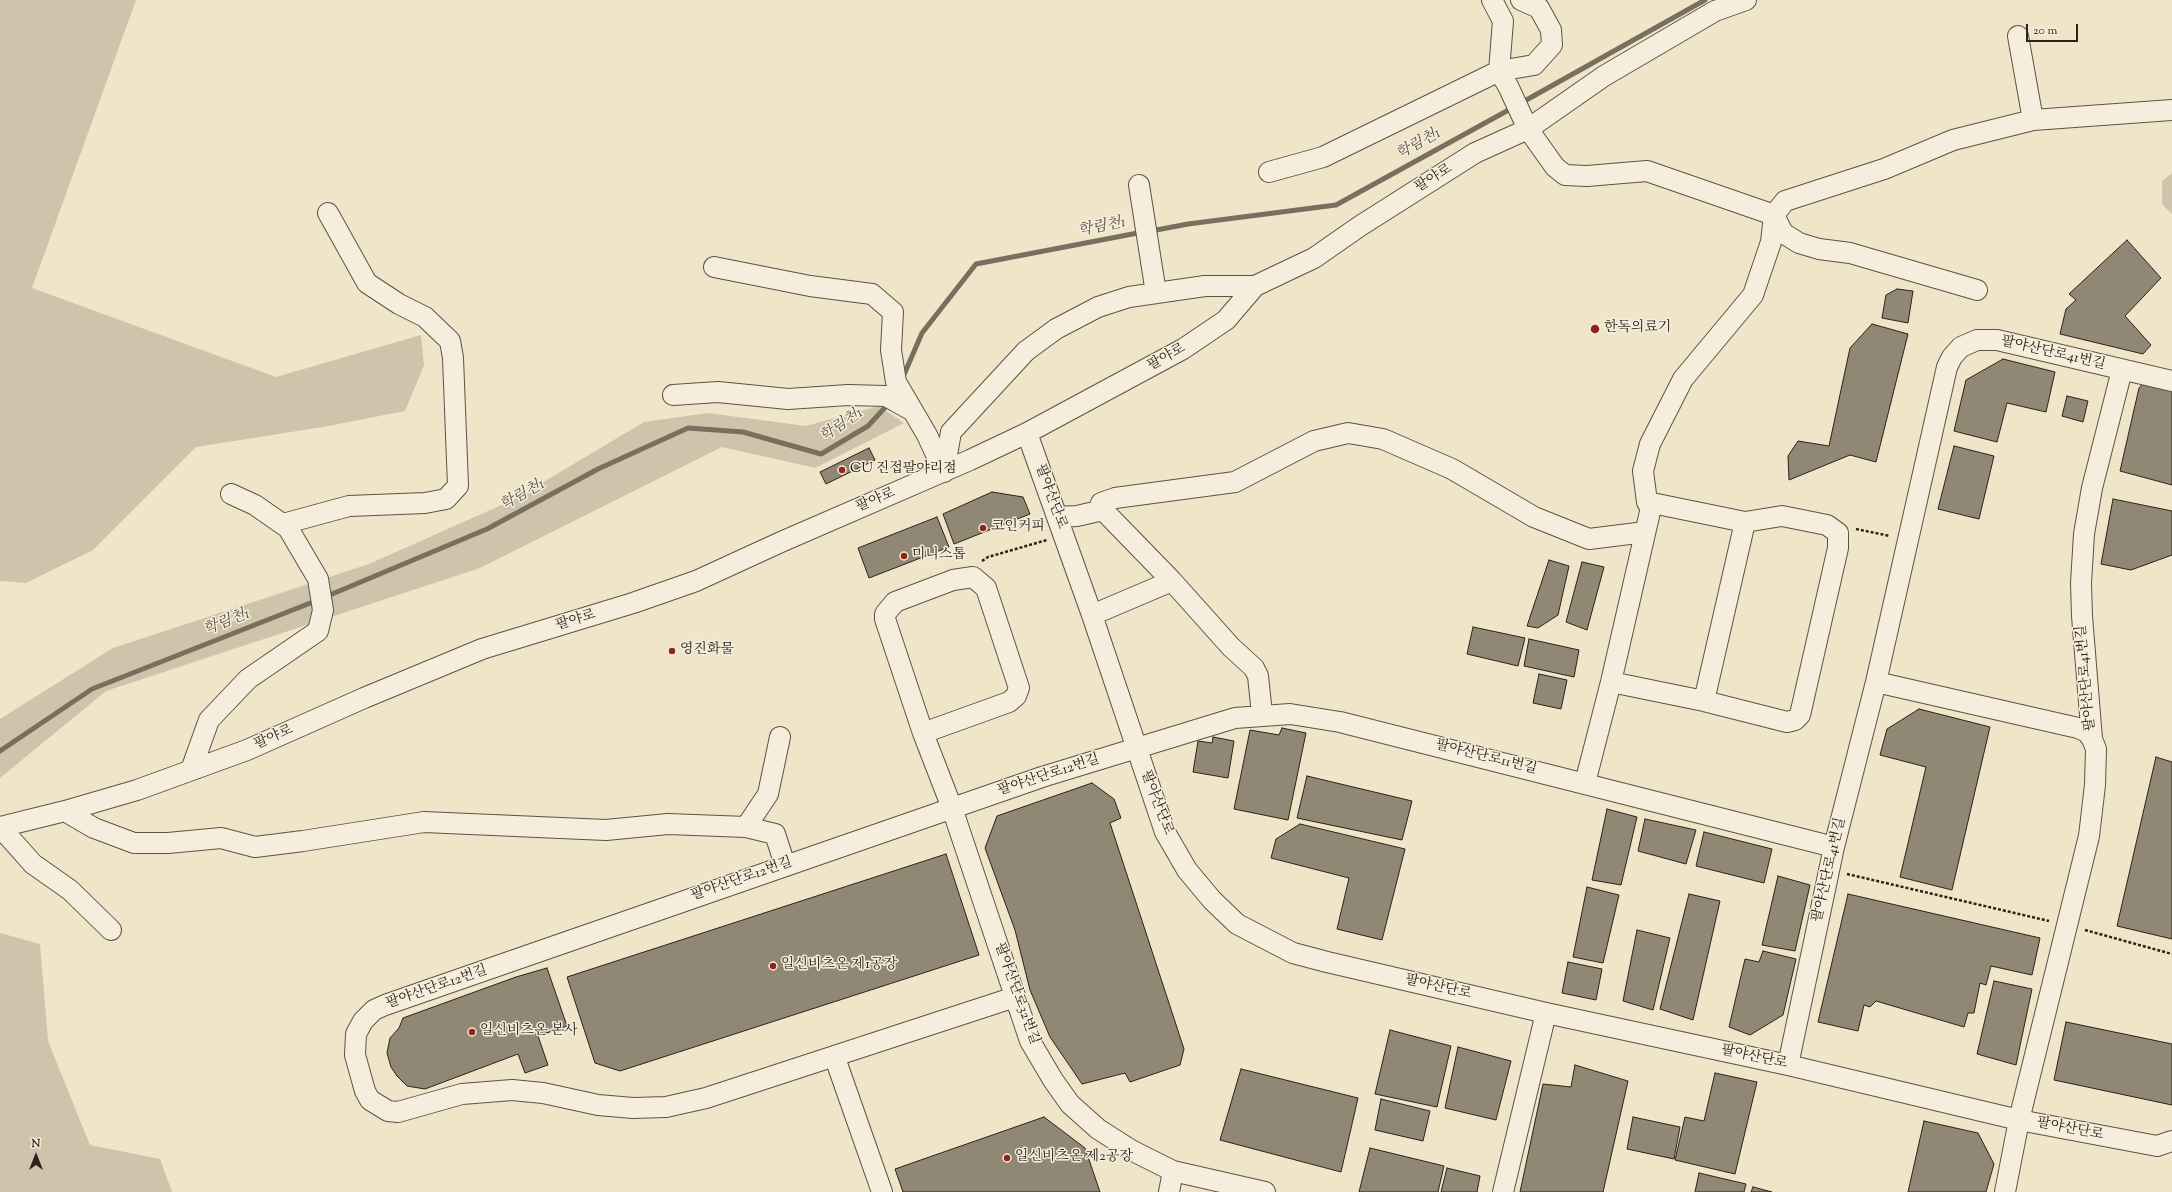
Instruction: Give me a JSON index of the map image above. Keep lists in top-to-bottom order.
{
  "streets": {
    "street": [
      "팔야로",
      "팔야산단로41번길",
      "팔야산단로",
      "팔야산단로11번길",
      "팔야산단로12번길",
      "팔야산단로32번길"
    ]
  },
  "crossings": [
    ["팔야로", "팔야산단로"],
    ["팔야산단로41번길", "팔야산단로"],
    ["팔야산단로41번길", "팔야산단로11번길"],
    ["팔야산단로", "팔야산단로11번길"],
    ["팔야산단로", "팔야산단로12번길"],
    ["팔야산단로11번길", "팔야산단로12번길"],
    ["팔야산단로12번길", "팔야산단로32번길"]
  ],
  "water": ["학림천1"],
  "places": [
    "한독의료기",
    "CU 진접팔야리점",
    "코인커피",
    "미니스톱",
    "영진화물",
    "일신비츠온 제1공장",
    "일신비츠온 본사",
    "일신비츠온 제2공장"
  ],
  "scale_bar": "20 m",
  "north": "top"
}
